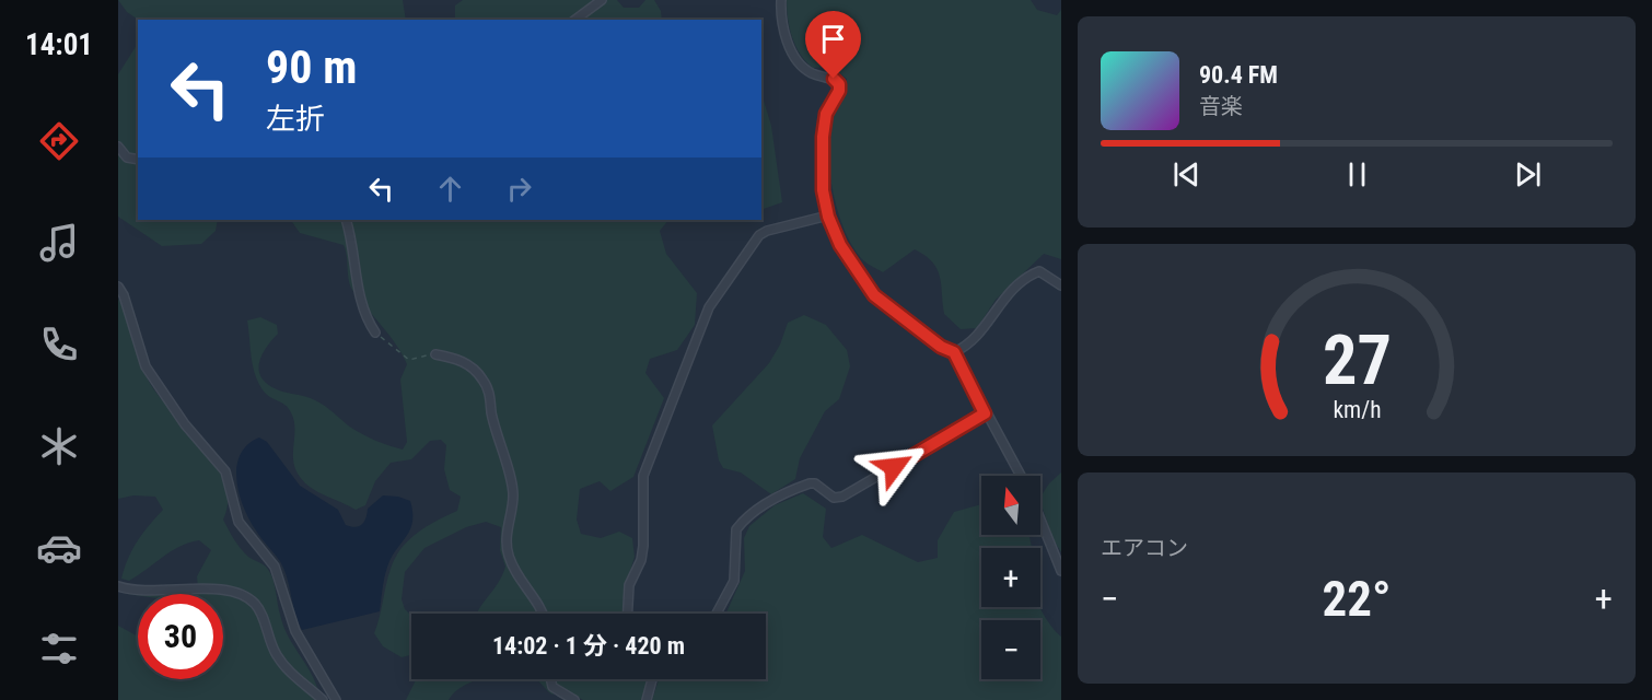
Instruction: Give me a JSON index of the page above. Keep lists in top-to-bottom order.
{
  "north": "top",
  "page": {
    "tabs": "14:01",
    "turn": ["90 m", "左折"],
    "song": ["90.4 FM", "音楽"],
    "tile": "エアコン",
    "map_buttons": ["+", "−"],
    "heat": ["−", "22°", "+"],
    "limit": "30",
    "trip": "14:02 · 1 分 · 420 m",
    "gauge": ["27", "km/h"]
  }
}
